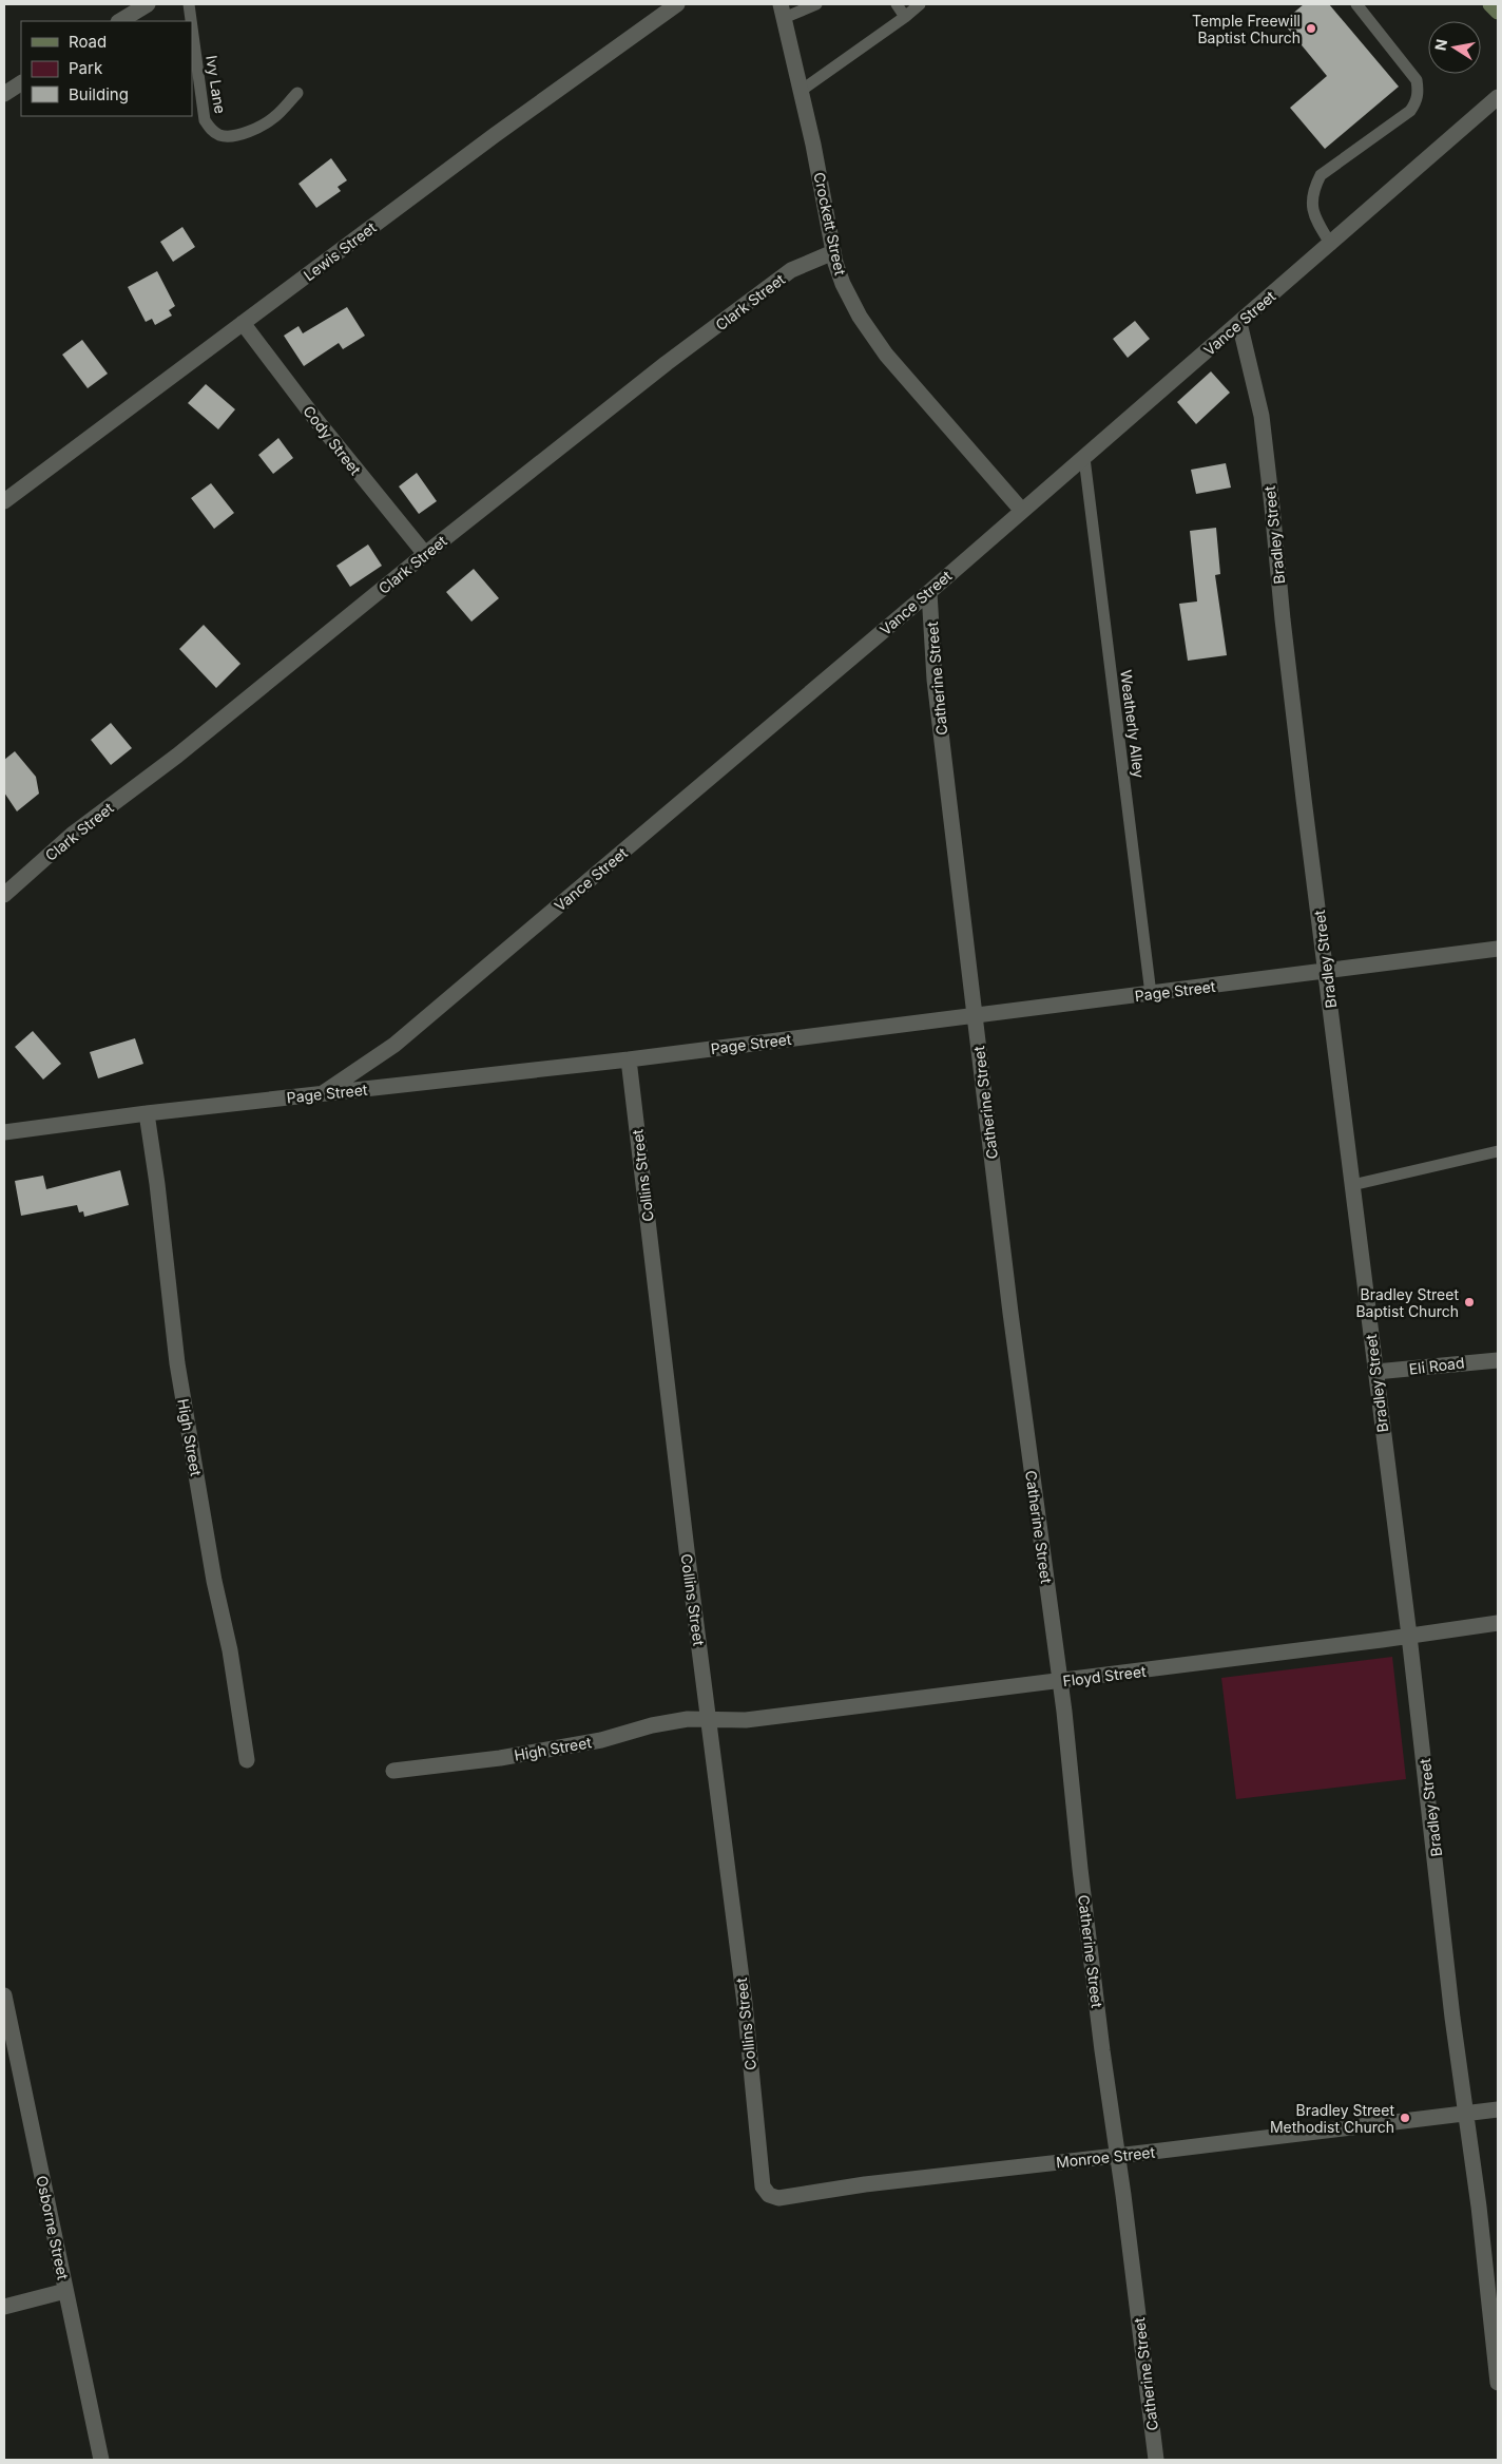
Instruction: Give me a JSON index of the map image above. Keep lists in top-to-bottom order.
{
  "streets": {
    "street": [
      "Crockett Street",
      "Lewis Street",
      "Clark Street",
      "Vance Street",
      "Cody Street",
      "Bradley Street",
      "Catherine Street",
      "Page Street",
      "Collins Street",
      "Eli Road",
      "High Street",
      "Floyd Street",
      "Monroe Street",
      "Osborne Street"
    ],
    "lane": ["Ivy Lane", "Weatherly Alley"]
  },
  "crossings": [
    ["Crockett Street", "Clark Street"],
    ["Crockett Street", "Vance Street"],
    ["Lewis Street", "Cody Street"],
    ["Clark Street", "Cody Street"],
    ["Vance Street", "Bradley Street"],
    ["Vance Street", "Catherine Street"],
    ["Vance Street", "Weatherly Alley"],
    ["Vance Street", "Page Street"],
    ["Bradley Street", "Page Street"],
    ["Bradley Street", "Eli Road"],
    ["Bradley Street", "Floyd Street"],
    ["Bradley Street", "Monroe Street"],
    ["Catherine Street", "Page Street"],
    ["Catherine Street", "Floyd Street"],
    ["Catherine Street", "Monroe Street"],
    ["Weatherly Alley", "Page Street"],
    ["Page Street", "Collins Street"],
    ["Page Street", "High Street"],
    ["Collins Street", "High Street"],
    ["Collins Street", "Floyd Street"],
    ["Collins Street", "Monroe Street"],
    ["High Street", "Floyd Street"]
  ],
  "places": ["Temple Freewill Baptist Church", "Bradley Street Baptist Church", "Bradley Street Methodist Church"],
  "legend": ["Road", "Park", "Building"],
  "north": "left"
}
